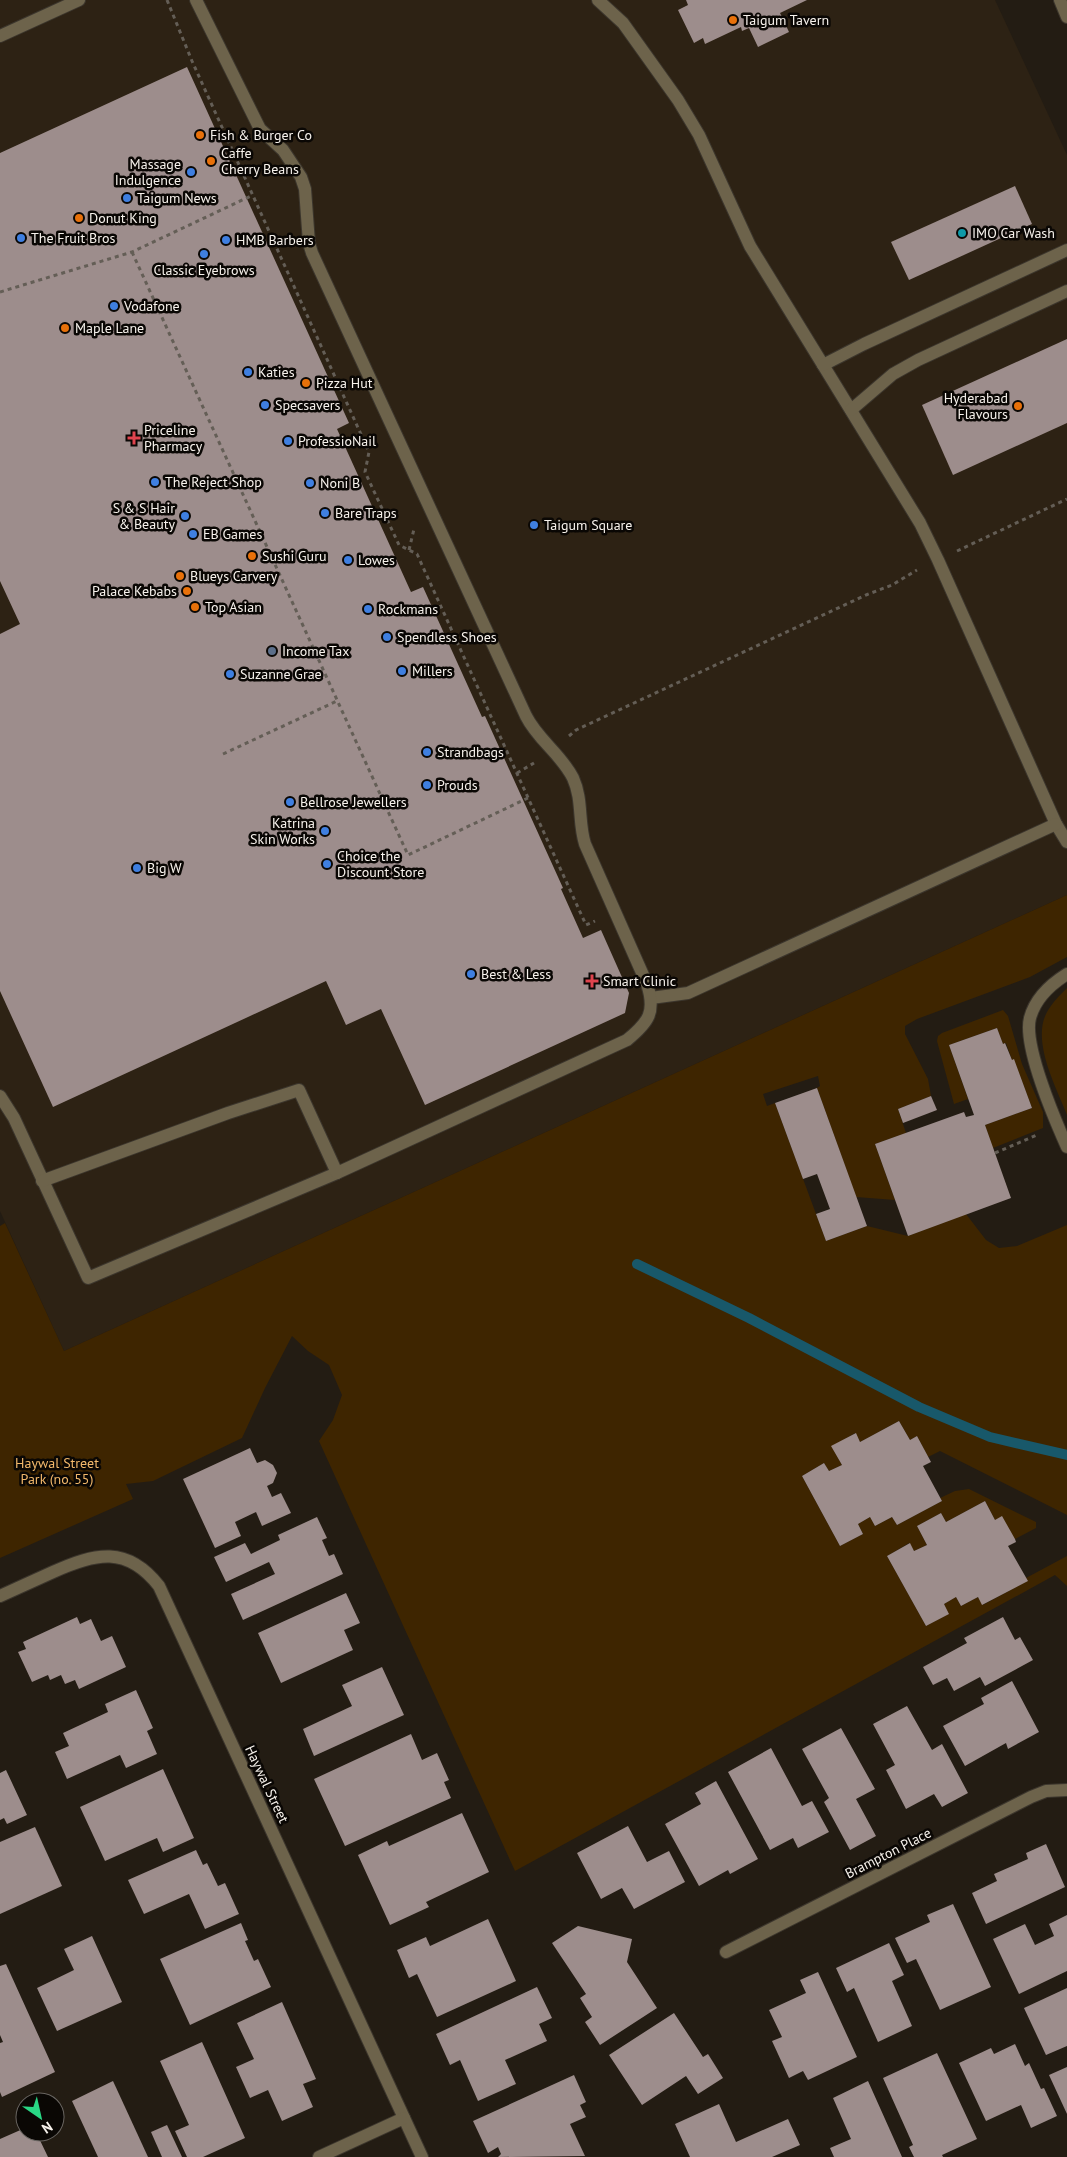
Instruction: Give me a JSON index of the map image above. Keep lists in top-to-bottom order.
{
  "streets": {
    "street": ["Haywal Street", "Brampton Place"]
  },
  "parks": ["Haywal Street Park (no. 55)"],
  "places": {
    "other": [
      "Taigum Tavern",
      "Fish & Burger Co",
      "Caffe Cherry Beans",
      "Massage Indulgence",
      "Taigum News",
      "Donut King",
      "IMO Car Wash",
      "The Fruit Bros",
      "HMB Barbers",
      "Classic Eyebrows",
      "Vodafone",
      "Maple Lane",
      "Katies",
      "Pizza Hut",
      "Specsavers",
      "Hyderabad Flavours",
      "ProfessioNail",
      "The Reject Shop",
      "Noni B",
      "Bare Traps",
      "S & S Hair & Beauty",
      "Taigum Square",
      "EB Games",
      "Sushi Guru",
      "Lowes",
      "Blueys Carvery",
      "Palace Kebabs",
      "Top Asian",
      "Rockmans",
      "Spendless Shoes",
      "Income Tax",
      "Millers",
      "Suzanne Grae",
      "Strandbags",
      "Prouds",
      "Bellrose Jewellers",
      "Katrina Skin Works",
      "Choice the Discount Store",
      "Big W",
      "Best & Less"
    ],
    "health": ["Priceline Pharmacy", "Smart Clinic"]
  },
  "north": "bottom right"
}
